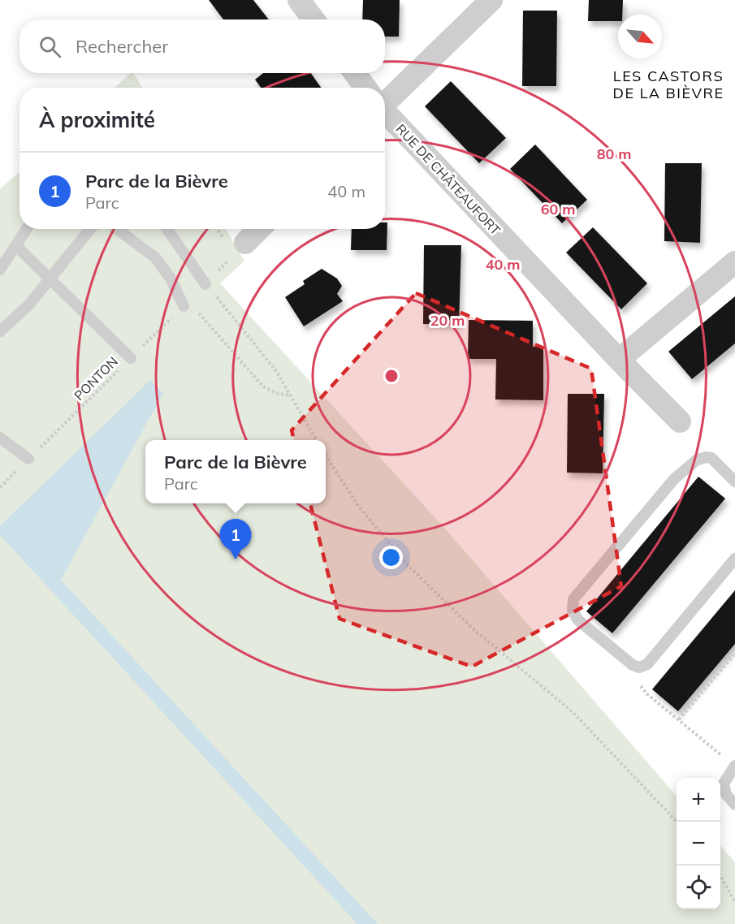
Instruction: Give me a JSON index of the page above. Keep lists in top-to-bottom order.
{
  "streets": {
    "street": ["RUE DE CHÂTEAUFORT"],
    "path": ["PONTON"]
  },
  "districts": ["LES CASTORS DE LA BIÈVRE"],
  "north": "bottom right",
  "page": {
    "search": "Rechercher",
    "heading": "À proximité",
    "list": [
      {
        "mark": "1",
        "name": "Parc de la Bièvre",
        "note": "Parc",
        "value": "40 m"
      }
    ],
    "popup": ["Parc de la Bièvre", "Parc"],
    "pins": "1",
    "map_buttons": ["+", "−"]
  },
  "rings": [
    "80 m",
    "60 m",
    "40 m",
    "20 m"
  ]
}
